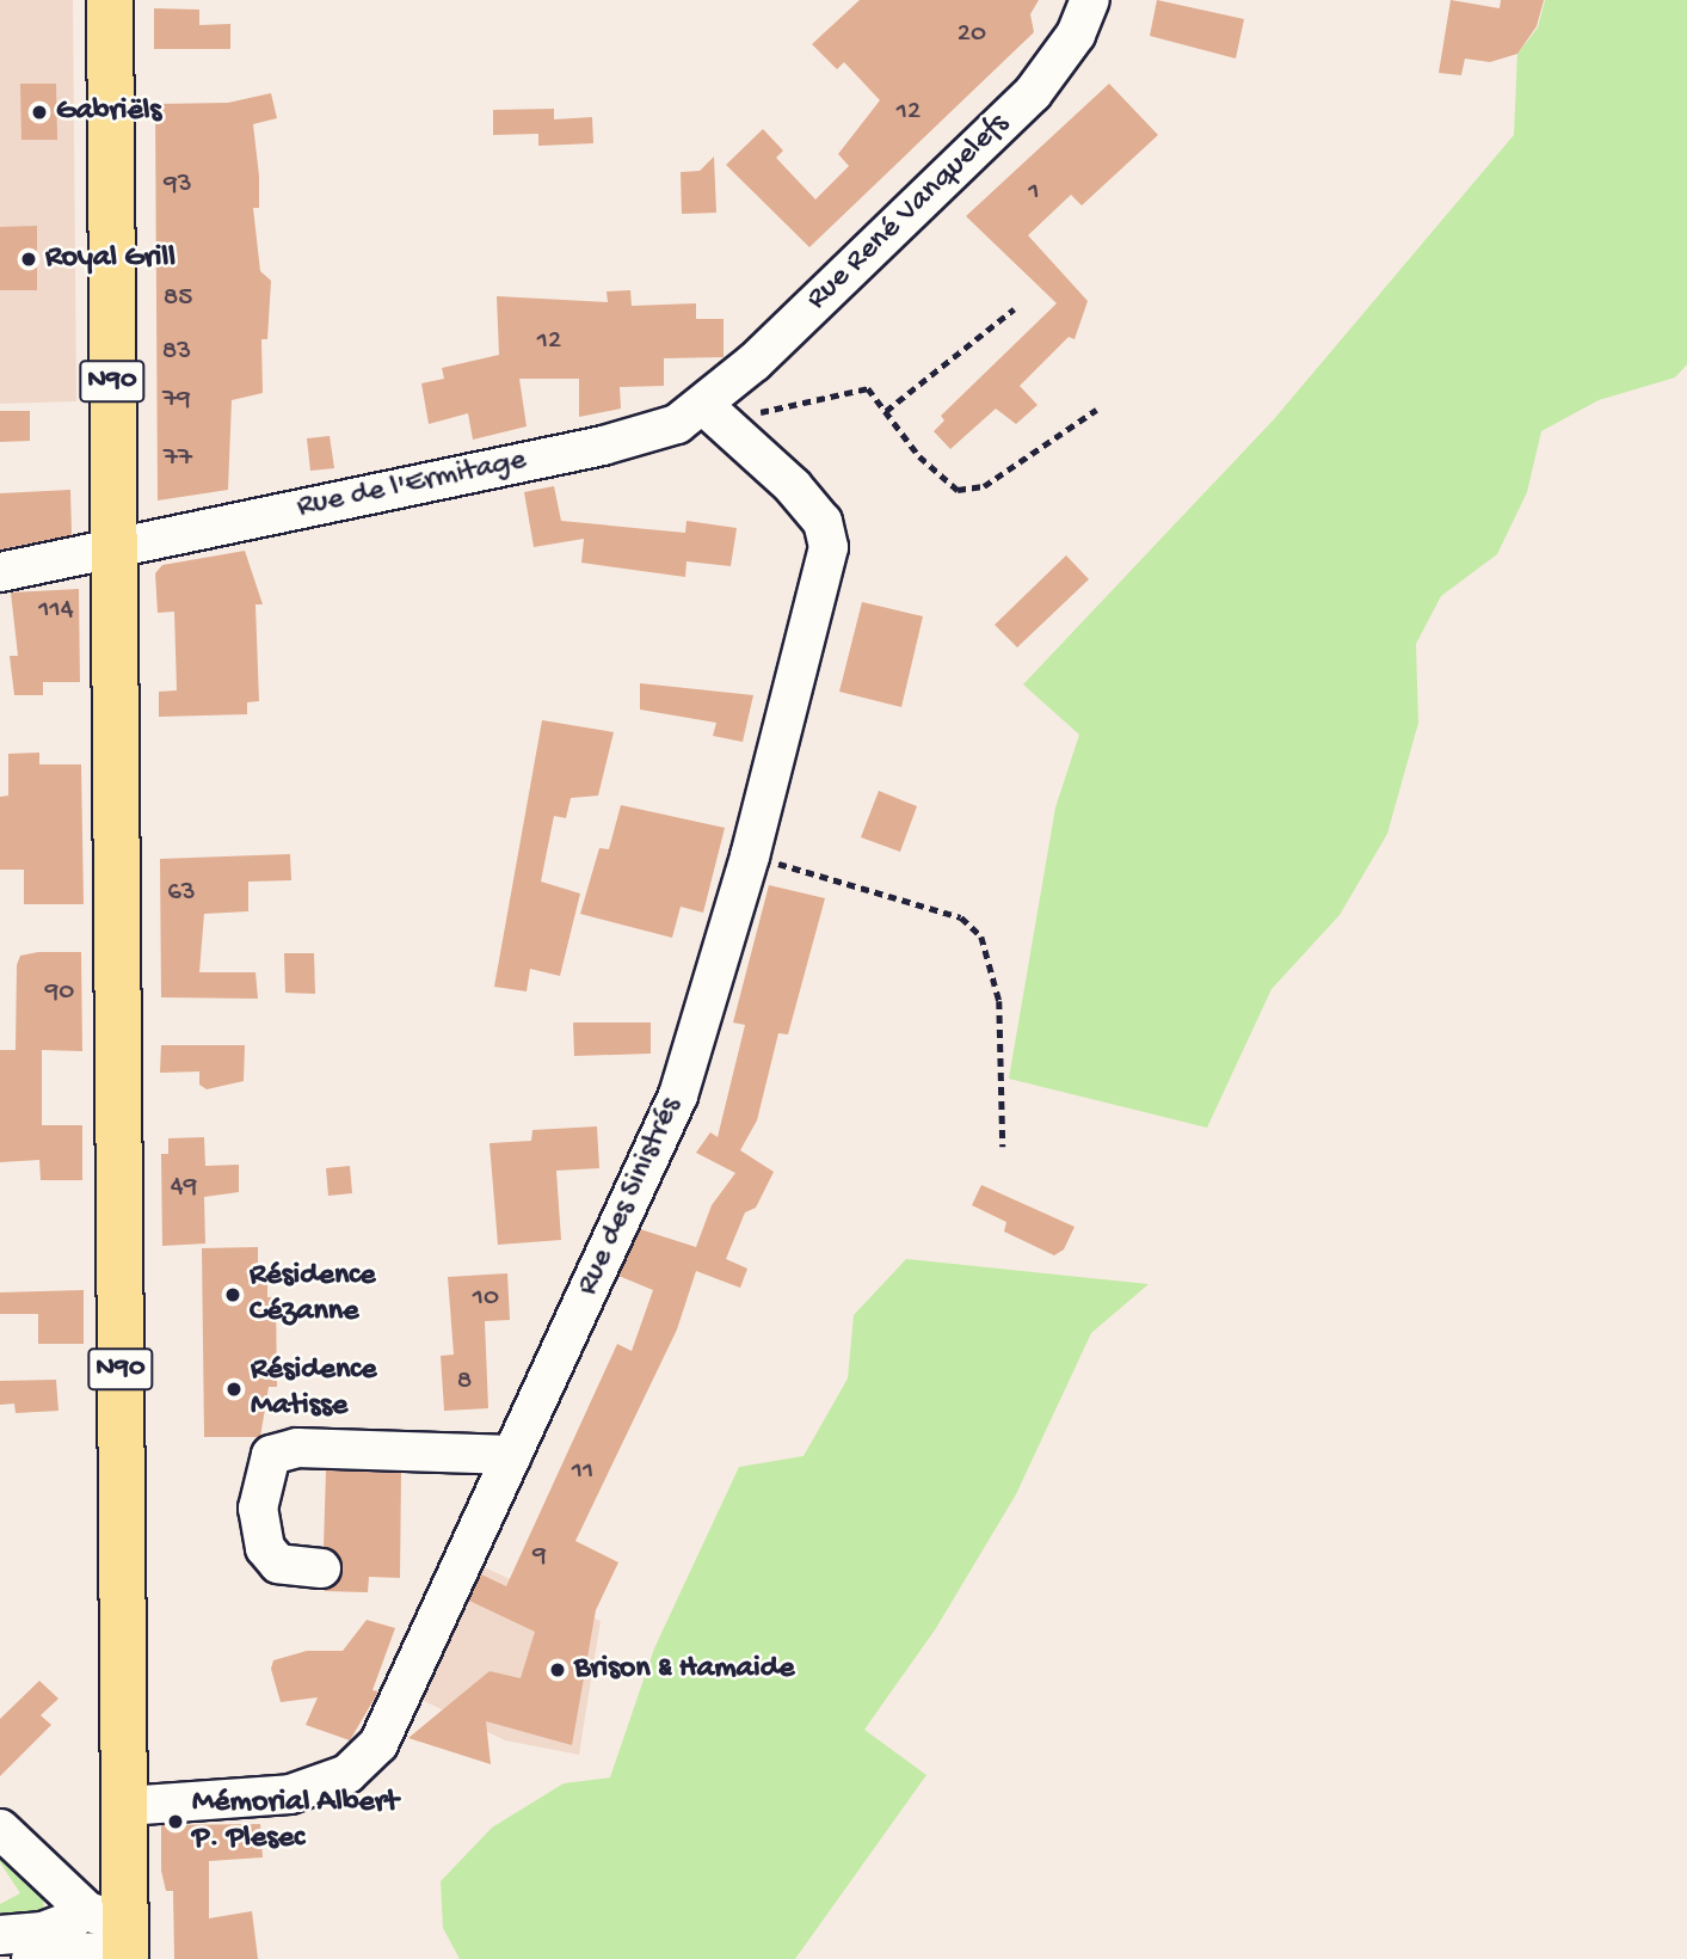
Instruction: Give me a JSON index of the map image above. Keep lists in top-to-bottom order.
{
  "streets": {
    "main road": ["N90"],
    "street": ["Rue René Vanquelefs", "Rue de l'Ermitage", "Rue des Sinistrés"]
  },
  "crossings": [
    ["Rue René Vanquelefs", "Rue de l'Ermitage"],
    ["Rue René Vanquelefs", "Rue des Sinistrés"],
    ["N90", "Rue de l'Ermitage"],
    ["N90", "Rue des Sinistrés"],
    ["Rue de l'Ermitage", "Rue des Sinistrés"]
  ],
  "places": [
    "Gabriëls",
    "Royal Grill",
    "Résidence Cézanne",
    "Résidence Matisse",
    "Brison & Hamaide",
    "Mémorial Albert P. Plesec"
  ],
  "house_numbers": [
    "20",
    "12",
    "93",
    "1",
    "85",
    "12",
    "83",
    "79",
    "77",
    "114",
    "63",
    "90",
    "49",
    "10",
    "8",
    "11",
    "9"
  ]
}
